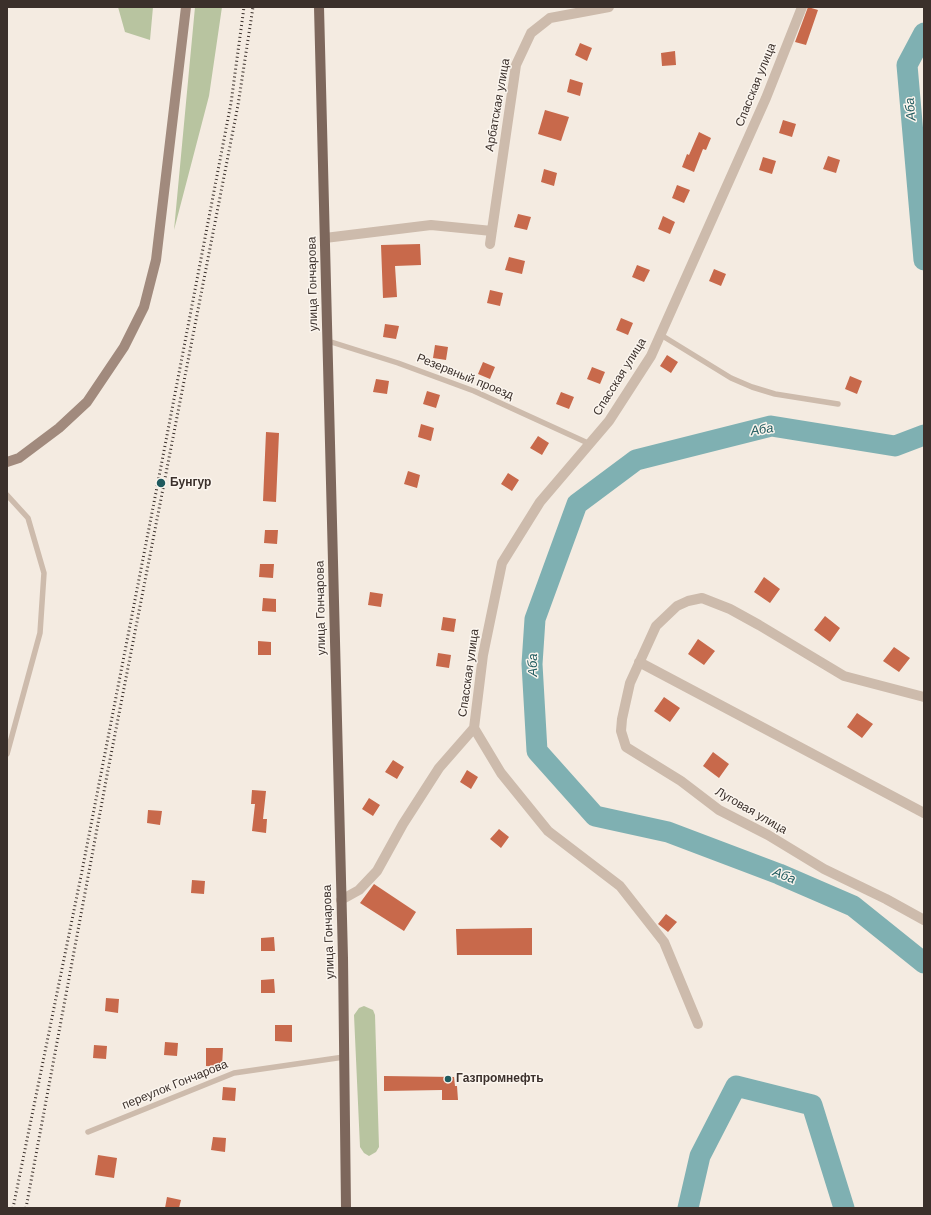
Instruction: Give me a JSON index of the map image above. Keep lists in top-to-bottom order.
{
  "streets": {
    "main road": ["улица Гончарова"],
    "street": ["Спасская улица", "Арбатская улица", "Луговая улица"],
    "lane": ["Резервный проезд", "переулок Гончарова"]
  },
  "crossings": [
    ["Спасская улица", "улица Гончарова"],
    ["Спасская улица", "Резервный проезд"],
    ["улица Гончарова", "Резервный проезд"],
    ["улица Гончарова", "переулок Гончарова"]
  ],
  "water": ["Аба"],
  "places": ["Бунгур", "Газпромнефть"]
}
